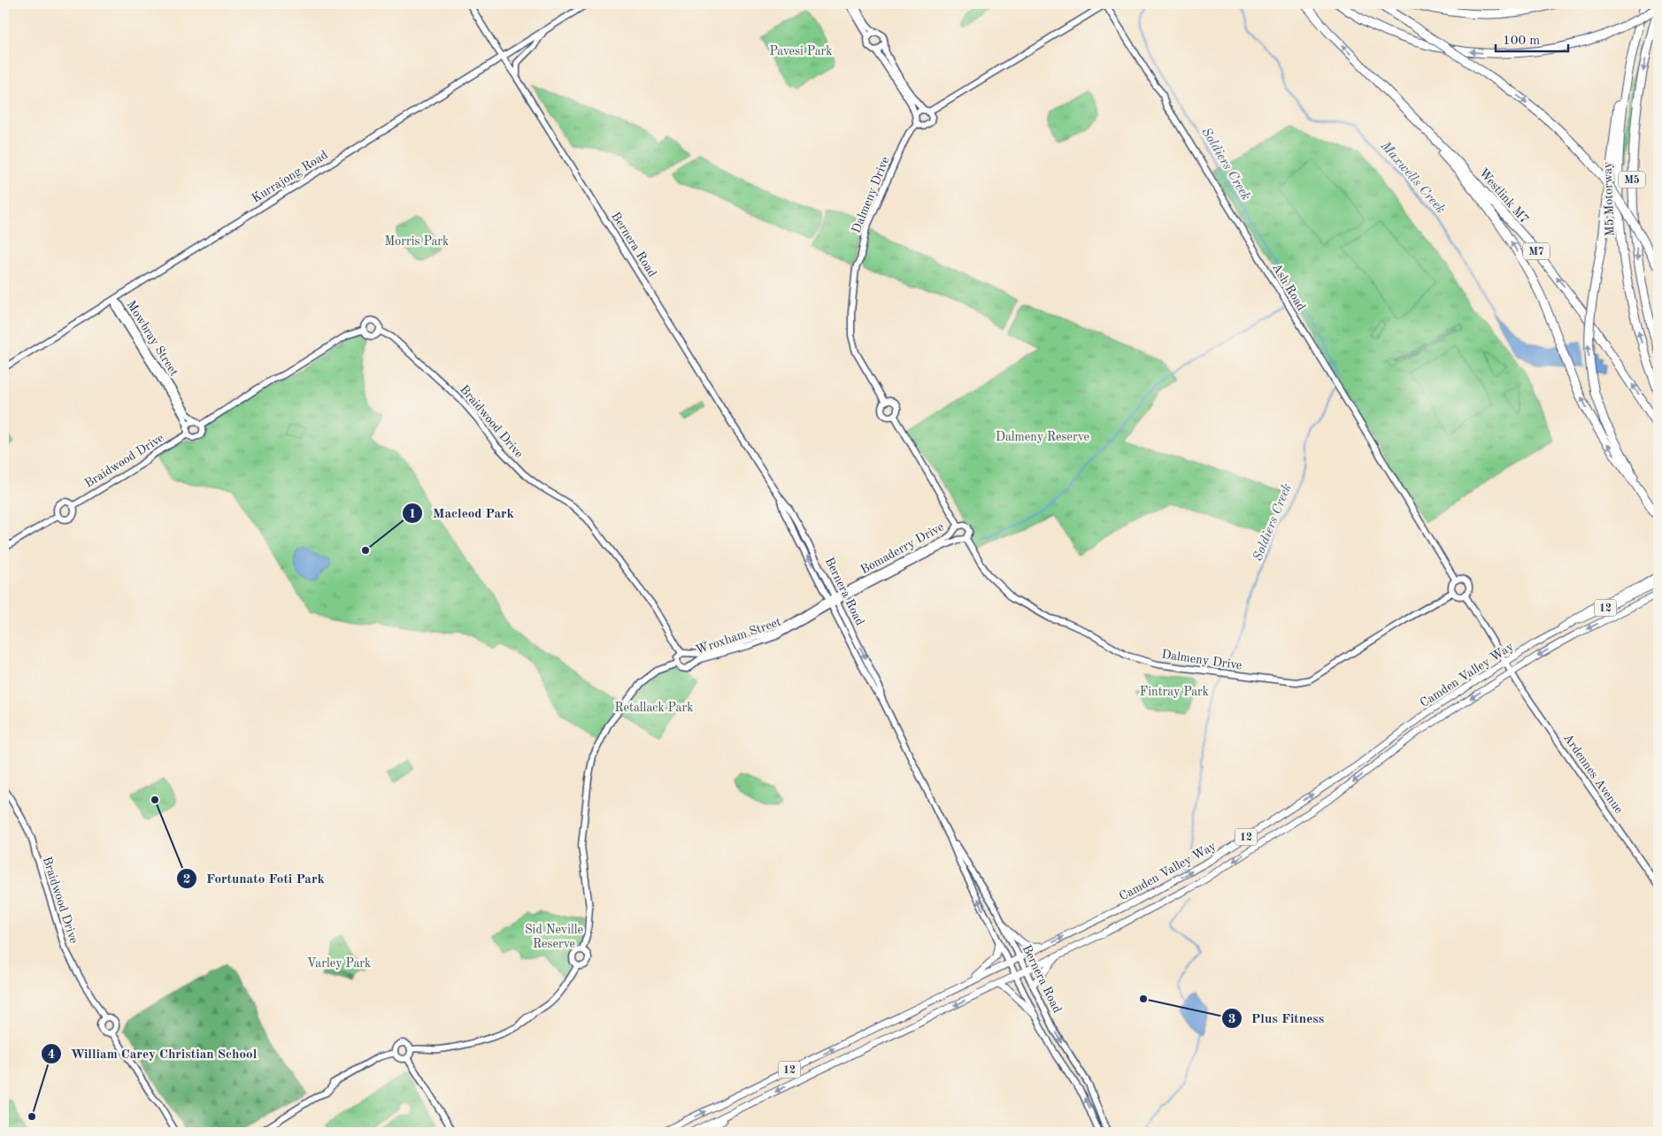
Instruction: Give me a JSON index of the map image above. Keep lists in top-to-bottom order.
{
  "streets": {
    "highway": [
      "M5",
      "Westlink M7",
      "M5 Motorway",
      "M7"
    ],
    "main road": ["12", "Camden Valley Way"],
    "street": [
      "Kurrajong Road",
      "Dalmeny Drive",
      "Bernera Road",
      "Ash Road",
      "Mowbray Street",
      "Braidwood Drive",
      "Bomaderry Drive",
      "Wroxham Street",
      "Ardennes Avenue"
    ]
  },
  "crossings": [
    ["Kurrajong Road", "Bernera Road"],
    ["Kurrajong Road", "Mowbray Street"],
    ["Dalmeny Drive", "Ash Road"],
    ["Dalmeny Drive", "Bomaderry Drive"],
    ["Bernera Road", "Bomaderry Drive"],
    ["Bernera Road", "Wroxham Street"],
    ["Bernera Road", "Camden Valley Way"],
    ["Mowbray Street", "Braidwood Drive"],
    ["Braidwood Drive", "Wroxham Street"],
    ["Bomaderry Drive", "Wroxham Street"],
    ["Camden Valley Way", "Ardennes Avenue"]
  ],
  "water": ["Soldiers Creek", "Maxwells Creek"],
  "parks": [
    "Pavesi Park",
    "Morris Park",
    "Dalmeny Reserve",
    "Fintray Park",
    "Retallack Park",
    "Sid Neville Reserve",
    "Varley Park"
  ],
  "places": [
    "Macleod Park",
    "Fortunato Foti Park",
    "Plus Fitness",
    "William Carey Christian School"
  ],
  "scale_bar": "100 m"
}
